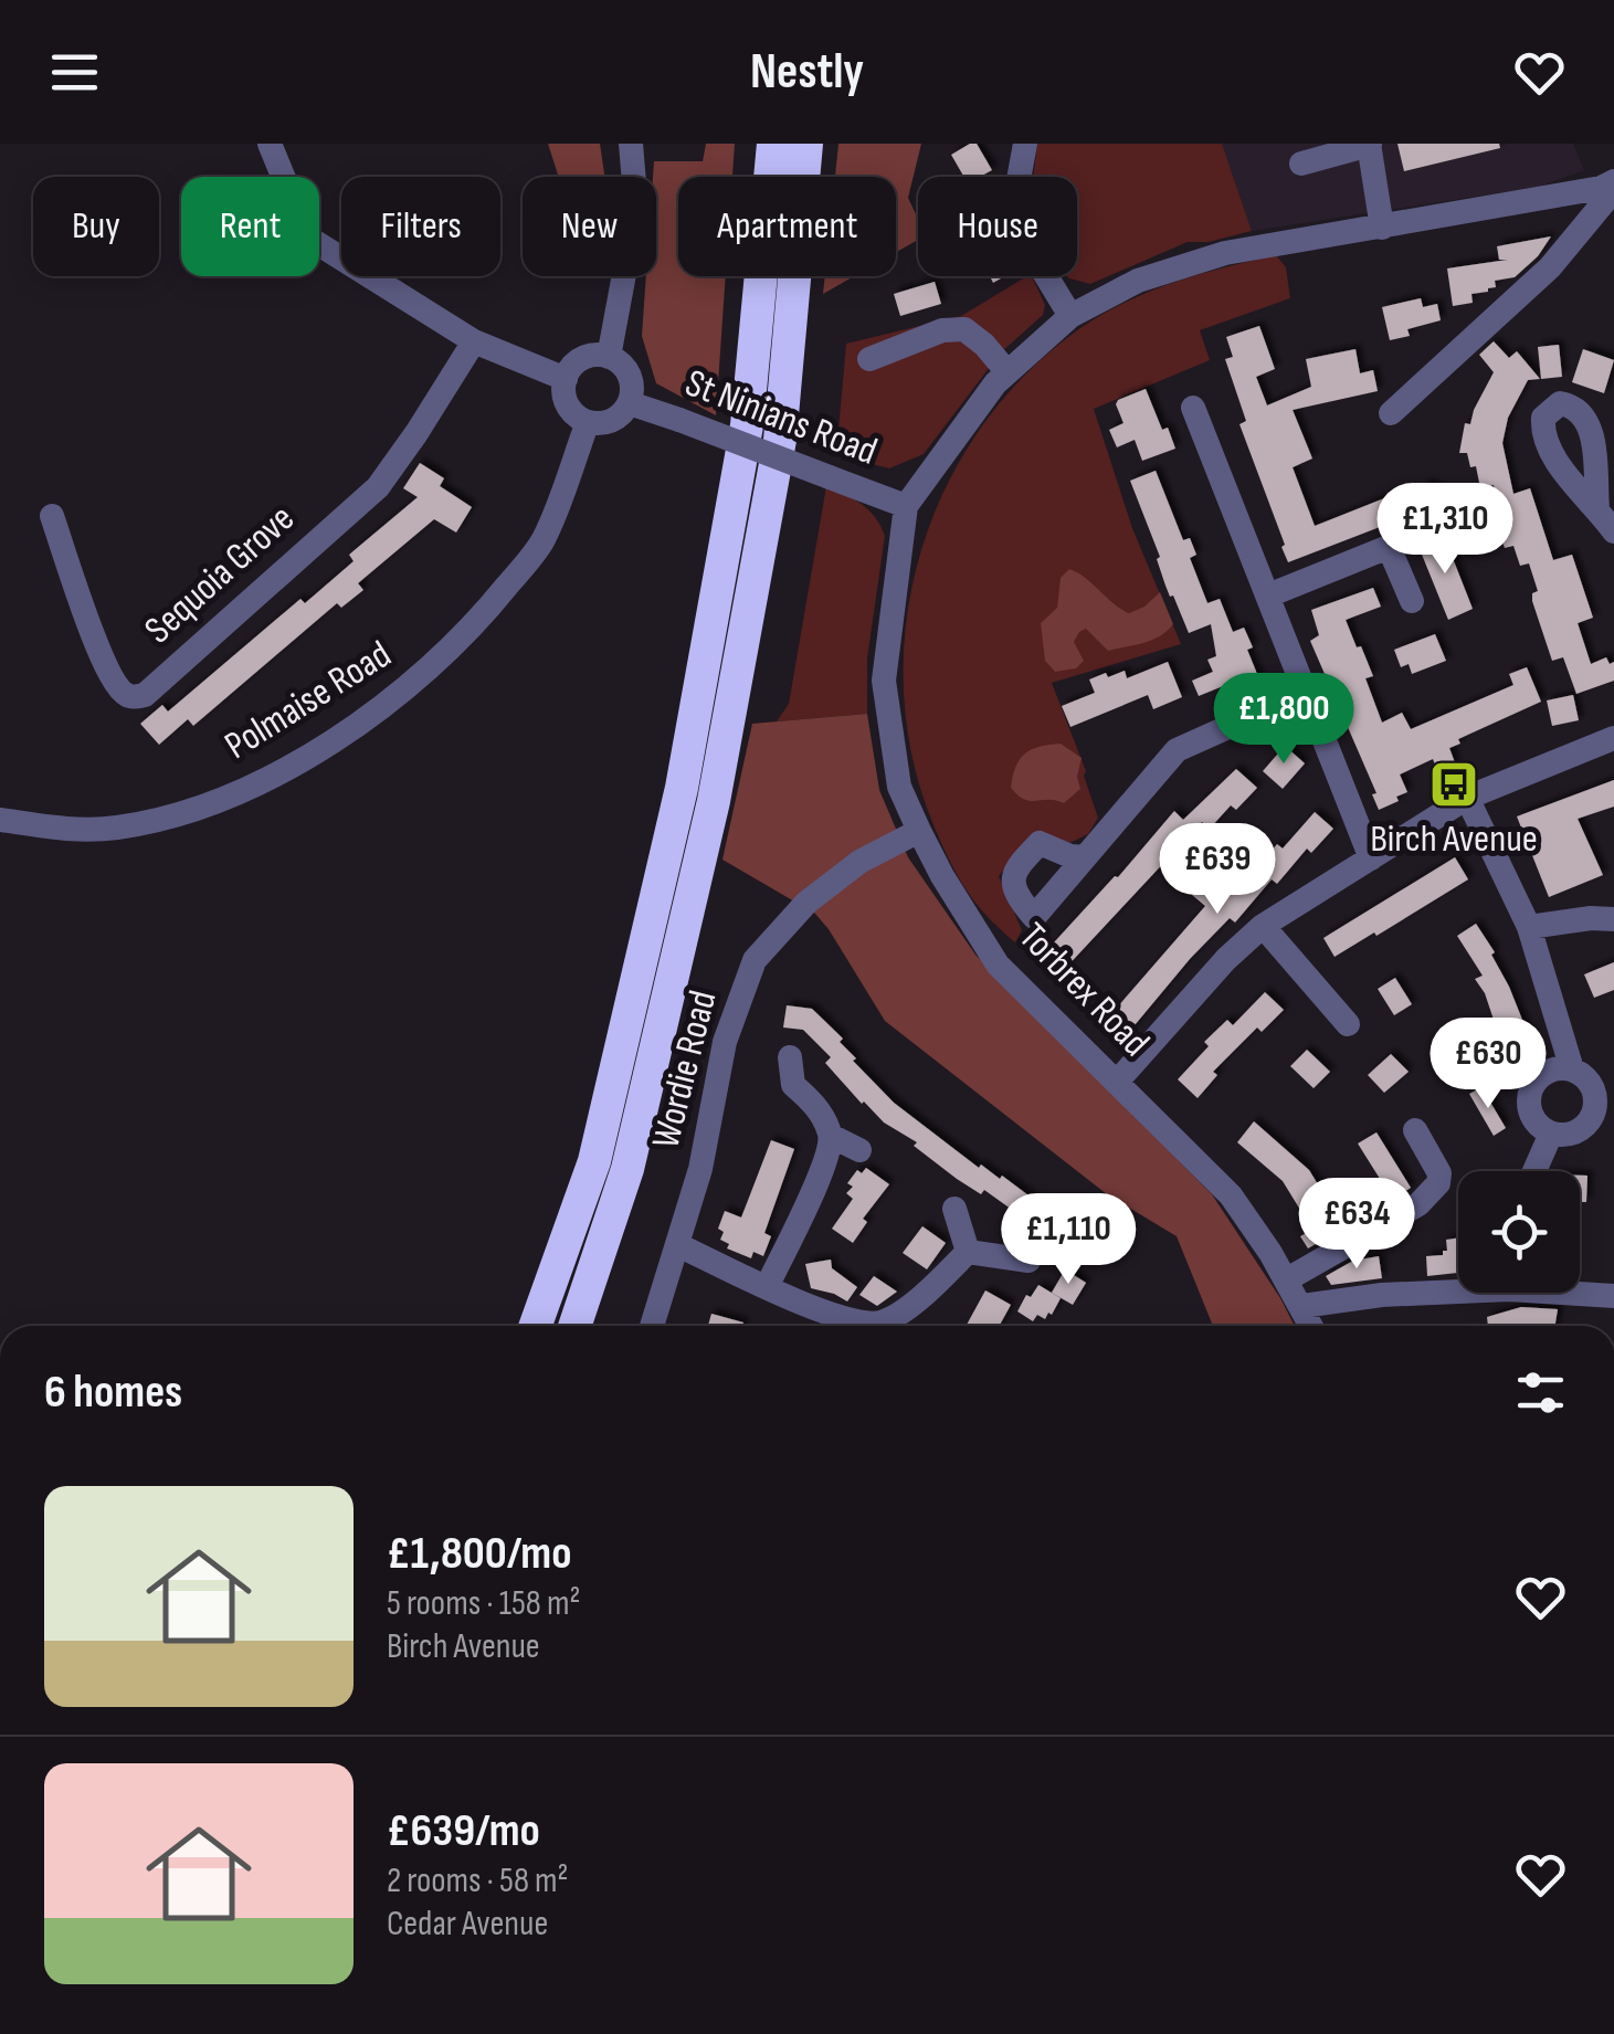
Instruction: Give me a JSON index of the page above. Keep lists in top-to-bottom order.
{
  "streets": {
    "street": [
      "St Ninians Road",
      "Sequoia Grove",
      "Polmaise Road",
      "Torbrex Road",
      "Wordie Road"
    ]
  },
  "crossings": [
    ["St Ninians Road", "Polmaise Road"],
    ["St Ninians Road", "Torbrex Road"],
    ["Torbrex Road", "Wordie Road"]
  ],
  "places": {
    "bus stop": ["Birch Avenue"]
  },
  "page": {
    "header": "Nestly",
    "chip": [
      "Buy",
      "Rent",
      "Filters",
      "New",
      "Apartment",
      "House"
    ],
    "price": [
      "£1,310",
      "£1,800",
      "£639",
      "£630",
      "£634",
      "£1,110"
    ],
    "heading": "6 homes",
    "list": [
      {
        "name": "£1,800/mo",
        "note": "5 rooms · 158 m² · Birch Avenue"
      },
      {
        "name": "£639/mo",
        "note": "2 rooms · 58 m² · Cedar Avenue"
      }
    ]
  }
}
